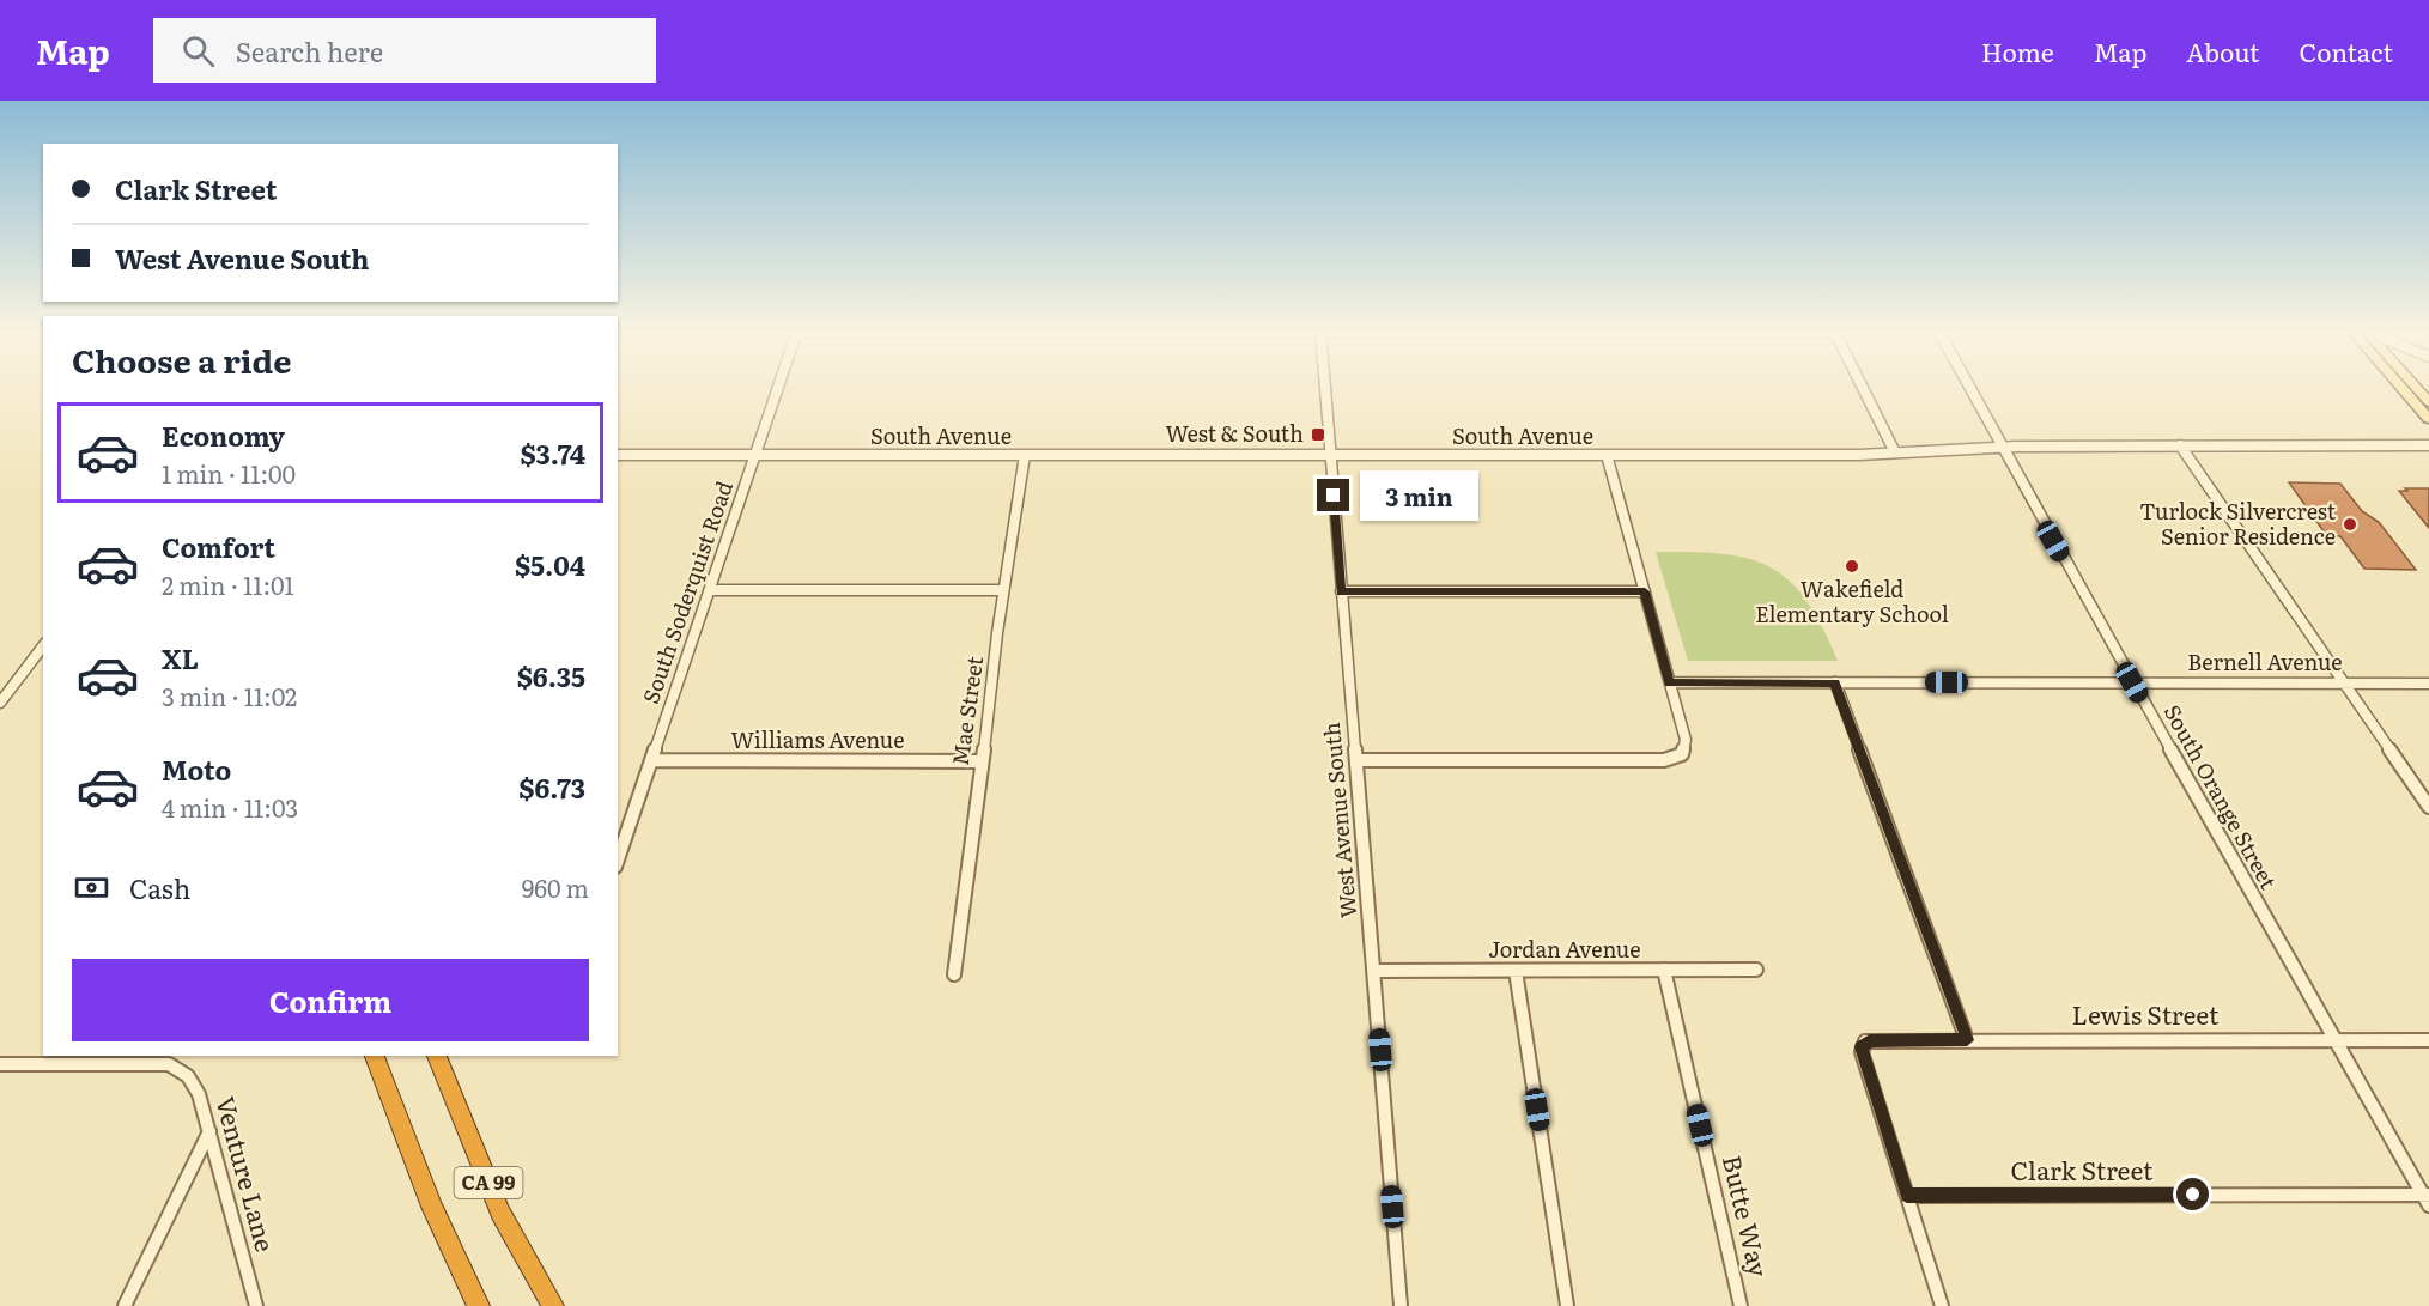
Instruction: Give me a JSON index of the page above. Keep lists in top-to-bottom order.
{
  "streets": {
    "highway": ["CA 99"],
    "street": [
      "South Avenue",
      "South Soderquist Road",
      "Bernell Avenue",
      "Mae Street",
      "Williams Avenue",
      "South Orange Street",
      "West Avenue South",
      "Jordan Avenue",
      "Lewis Street",
      "Clark Street",
      "Venture Lane",
      "Butte Way"
    ]
  },
  "crossings": [
    ["South Avenue", "South Soderquist Road"],
    ["South Avenue", "Mae Street"],
    ["South Avenue", "South Orange Street"],
    ["South Avenue", "West Avenue South"],
    ["South Soderquist Road", "Williams Avenue"],
    ["Bernell Avenue", "South Orange Street"],
    ["Mae Street", "Williams Avenue"],
    ["South Orange Street", "Lewis Street"],
    ["South Orange Street", "Clark Street"],
    ["West Avenue South", "Jordan Avenue"],
    ["Jordan Avenue", "Butte Way"],
    ["Lewis Street", "Clark Street"]
  ],
  "places": {
    "transit": ["West & South"],
    "other": ["Turlock Silvercrest Senior Residence", "Wakefield Elementary School"]
  },
  "page": {
    "header": "Map",
    "search": "Search here",
    "nav": [
      "Home",
      "Map",
      "About",
      "Contact"
    ],
    "banner": ["Clark Street", "West Avenue South"],
    "heading": "Choose a ride",
    "list": [
      {
        "name": "Economy",
        "note": "1 min · 11:00",
        "value": "$3.74"
      },
      {
        "name": "Comfort",
        "note": "2 min · 11:01",
        "value": "$5.04"
      },
      {
        "name": "XL",
        "note": "3 min · 11:02",
        "value": "$6.35"
      },
      {
        "name": "Moto",
        "note": "4 min · 11:03",
        "value": "$6.73"
      }
    ],
    "bubble": "3 min",
    "pay": ["Cash", "960 m"],
    "buttons": "Confirm"
  }
}
